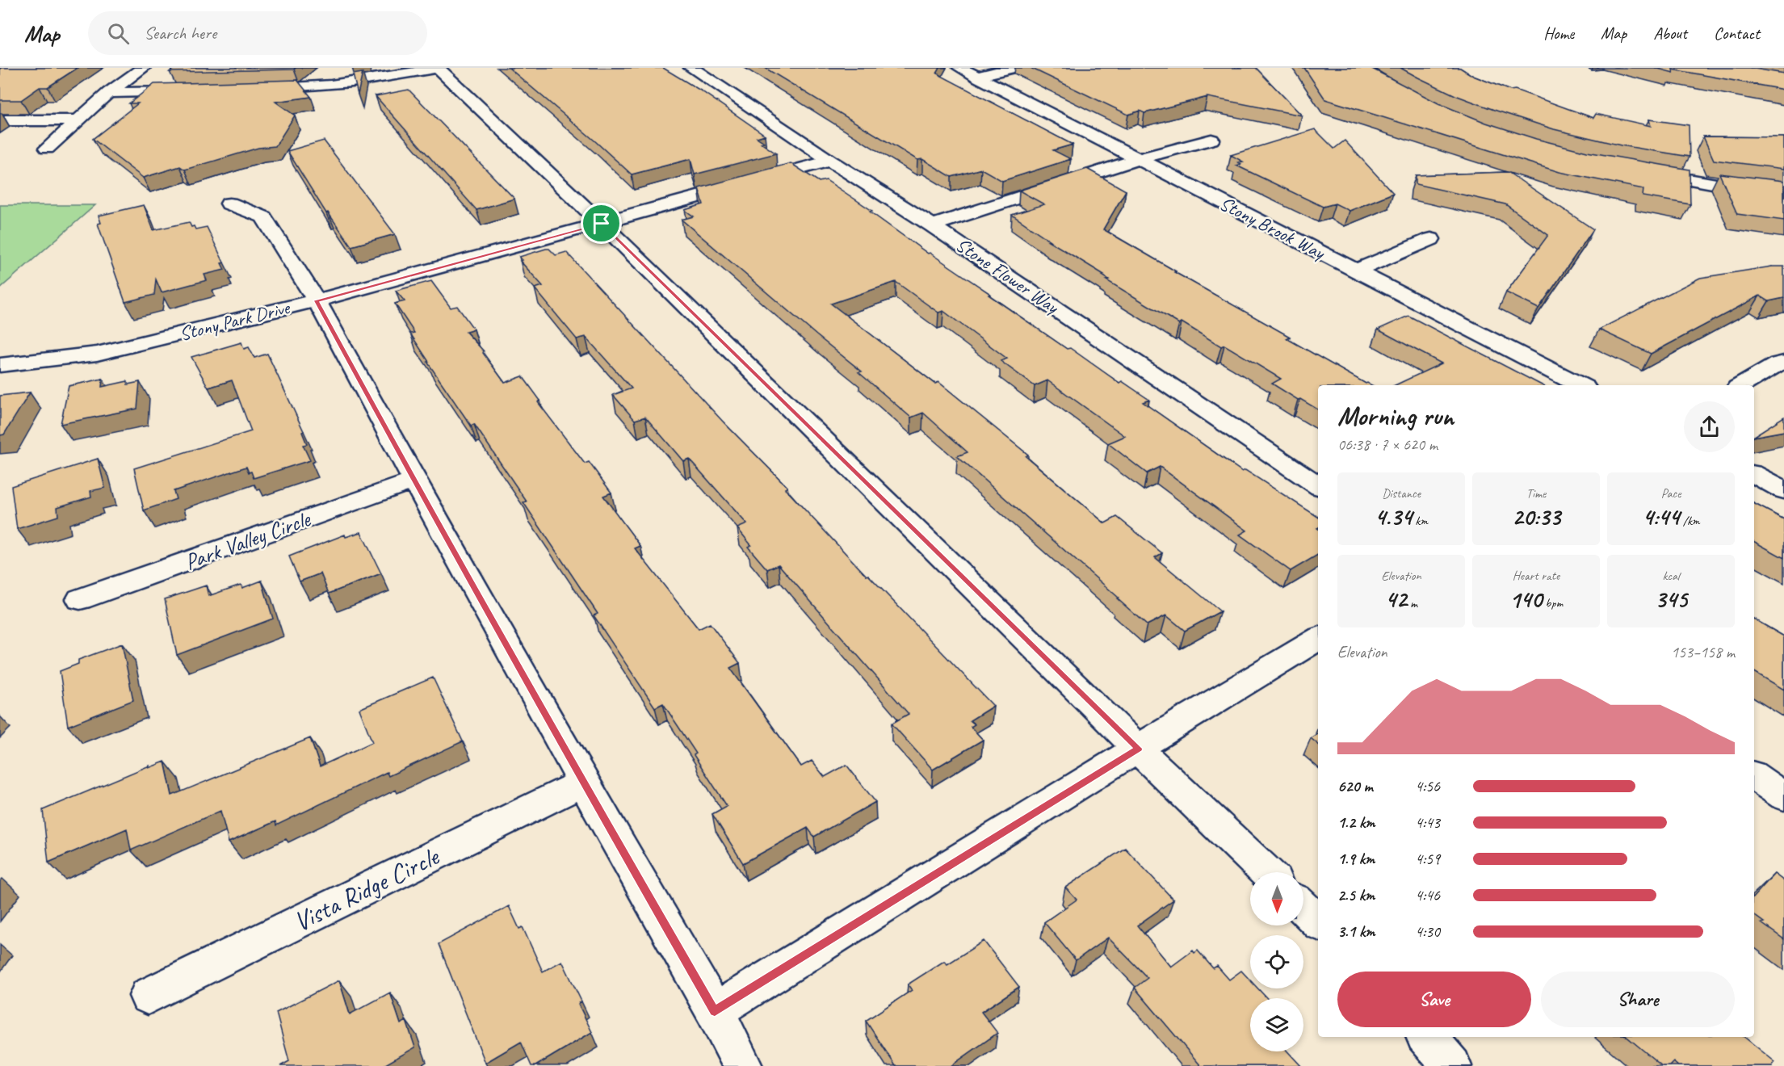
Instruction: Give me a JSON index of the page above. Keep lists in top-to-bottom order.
{
  "streets": {
    "street": [
      "Stony Brook Way",
      "Stone Flower Way",
      "Stony Park Drive",
      "Park Valley Circle",
      "Vista Ridge Circle"
    ]
  },
  "crossings": [
    ["Stone Flower Way", "Stony Park Drive"]
  ],
  "north": "bottom",
  "page": {
    "header": "Map",
    "search": "Search here",
    "nav": [
      "Home",
      "Map",
      "About",
      "Contact"
    ],
    "heading": ["Morning run", "06:38 · 7 × 620 m"],
    "stats": [
      ["Distance", "4.34 km"],
      ["Time", "20:33"],
      ["Pace", "4:44 /km"],
      ["Elevation", "42 m"],
      ["Heart rate", "140 bpm"],
      ["kcal", "345"]
    ],
    "chart": ["Elevation", "153–158 m"],
    "list": [
      {
        "name": "620 m",
        "note": "4:56"
      },
      {
        "name": "1.2 km",
        "note": "4:43"
      },
      {
        "name": "1.9 km",
        "note": "4:59"
      },
      {
        "name": "2.5 km",
        "note": "4:46"
      },
      {
        "name": "3.1 km",
        "note": "4:30"
      }
    ],
    "buttons": ["Save", "Share"]
  }
}
